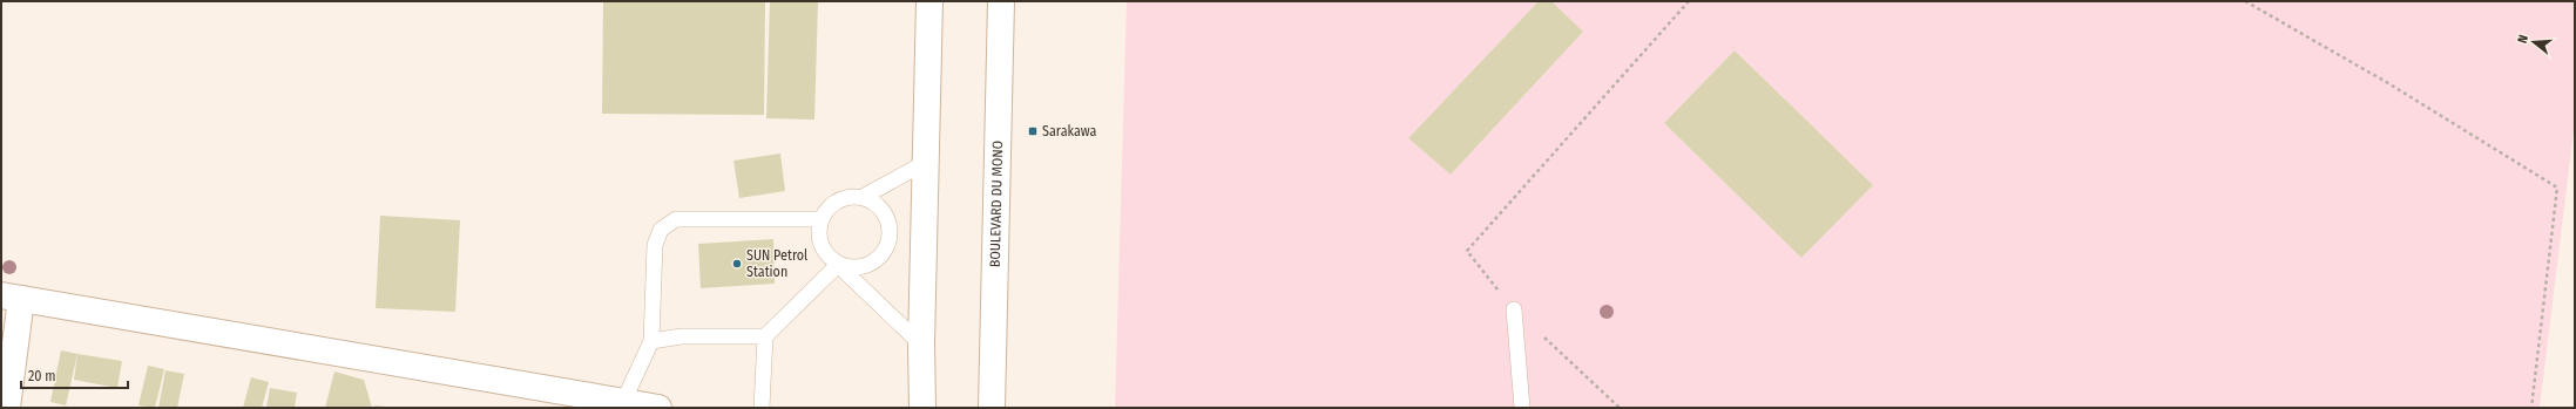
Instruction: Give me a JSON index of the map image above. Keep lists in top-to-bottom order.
{
  "streets": {
    "main road": ["BOULEVARD DU MONO"]
  },
  "places": {
    "transit": ["Sarakawa"],
    "other": ["SUN Petrol Station"]
  },
  "scale_bar": "20 m",
  "north": "left"
}
